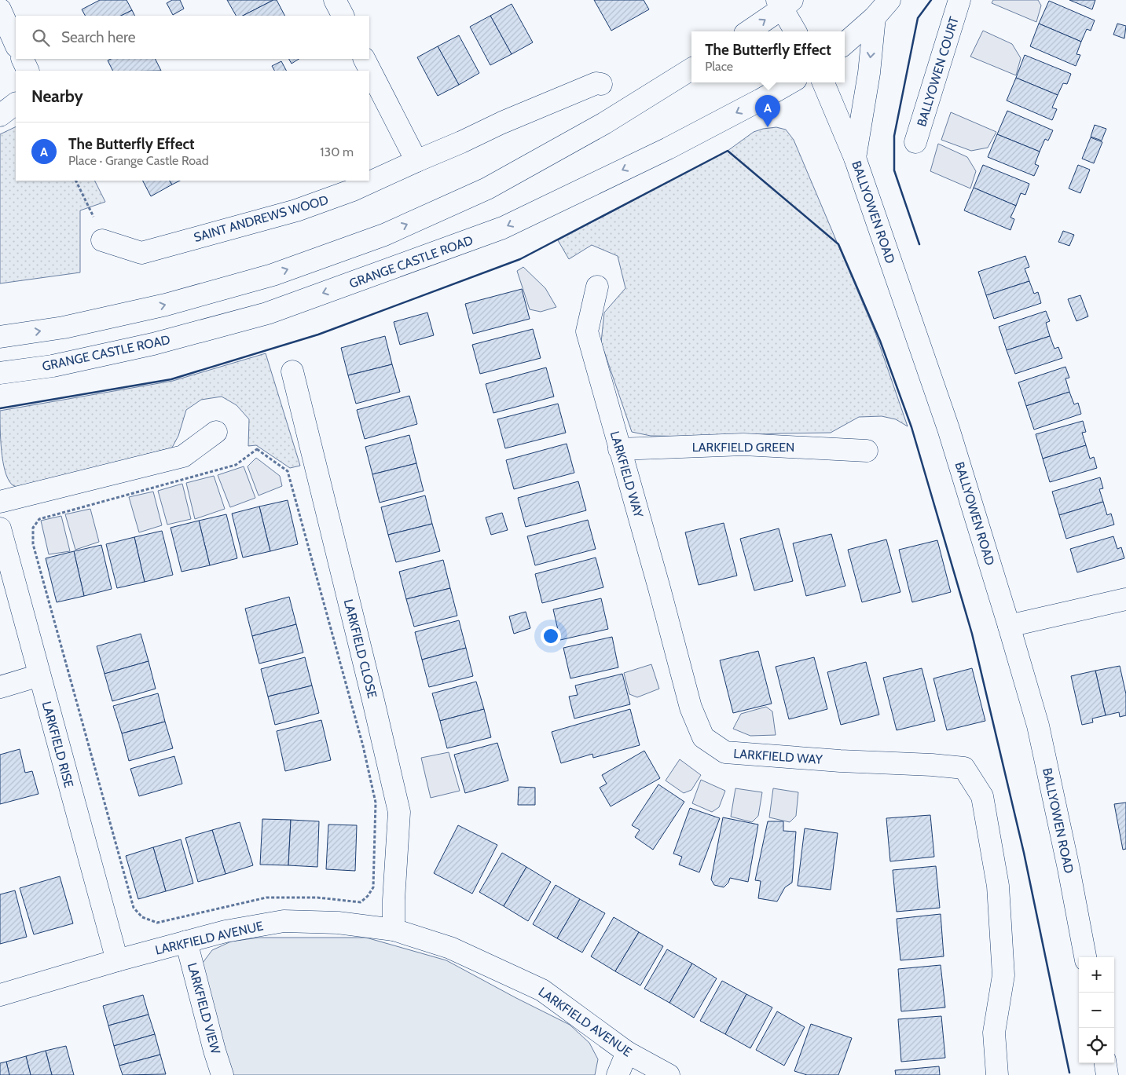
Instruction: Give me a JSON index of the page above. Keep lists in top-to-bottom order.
{
  "streets": {
    "street": [
      "BALLYOWEN COURT",
      "BALLYOWEN ROAD",
      "SAINT ANDREWS WOOD",
      "GRANGE CASTLE ROAD",
      "LARKFIELD GREEN",
      "LARKFIELD WAY",
      "LARKFIELD CLOSE",
      "LARKFIELD RISE",
      "LARKFIELD AVENUE",
      "LARKFIELD VIEW"
    ]
  },
  "crossings": [
    ["LARKFIELD GREEN", "LARKFIELD WAY"],
    ["LARKFIELD CLOSE", "LARKFIELD AVENUE"],
    ["LARKFIELD RISE", "LARKFIELD AVENUE"],
    ["LARKFIELD AVENUE", "LARKFIELD VIEW"]
  ],
  "page": {
    "search": "Search here",
    "popup": ["The Butterfly Effect", "Place"],
    "heading": "Nearby",
    "pins": "A",
    "list": [
      {
        "mark": "A",
        "name": "The Butterfly Effect",
        "note": "Place · Grange Castle Road",
        "value": "130 m"
      }
    ],
    "map_buttons": ["+", "−"]
  }
}
